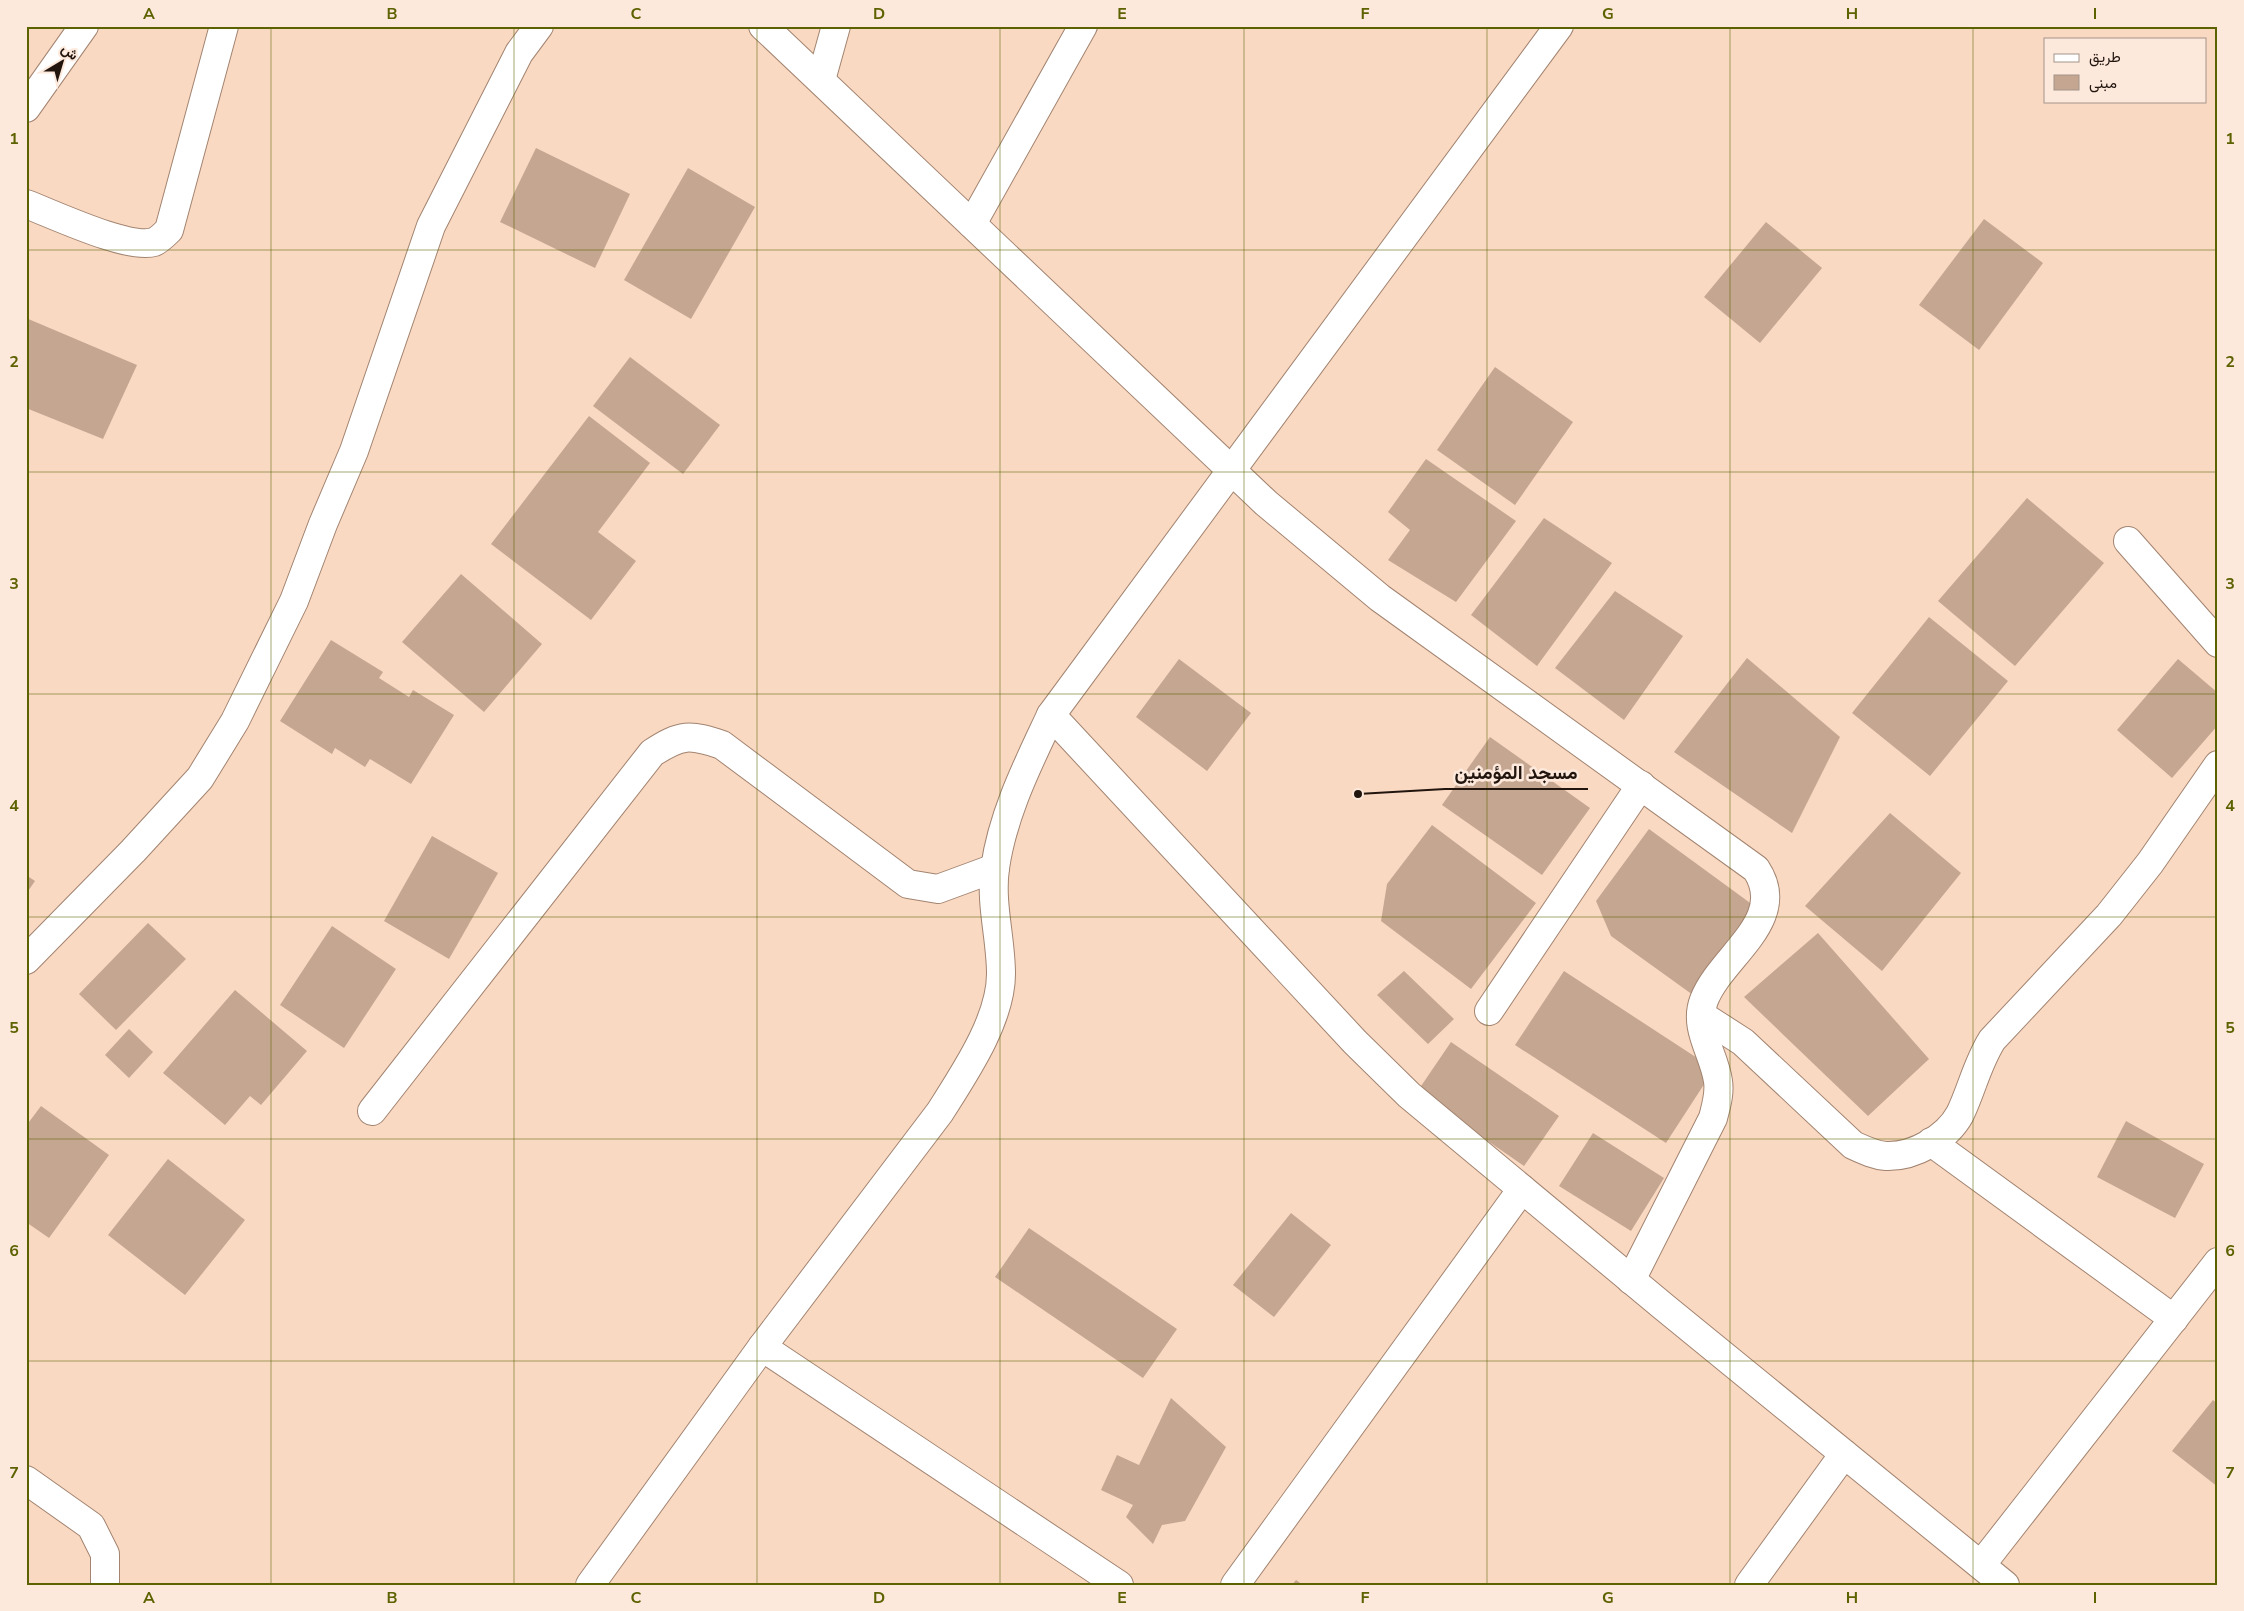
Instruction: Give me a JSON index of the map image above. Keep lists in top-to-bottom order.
{
  "places": ["مسجد المؤمنين"],
  "legend": ["طريق", "مبنى"],
  "north": "top right",
  "grid": {
    "columns": [
      "A",
      "B",
      "C",
      "D",
      "E",
      "F",
      "G",
      "H",
      "I"
    ],
    "rows": [
      "1",
      "2",
      "3",
      "4",
      "5",
      "6",
      "7"
    ]
  }
}
